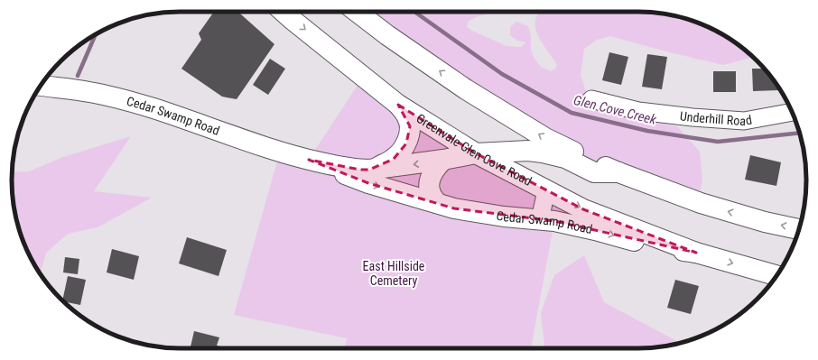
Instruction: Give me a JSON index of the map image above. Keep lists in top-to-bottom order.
{
  "streets": {
    "main road": ["Cedar Swamp Road", "Greenvale Glen Cove Road"],
    "street": ["Underhill Road"]
  },
  "crossings": [
    ["Cedar Swamp Road", "Greenvale Glen Cove Road"]
  ],
  "water": ["Glen Cove Creek"],
  "parks": ["East Hillside Cemetery"]
}
